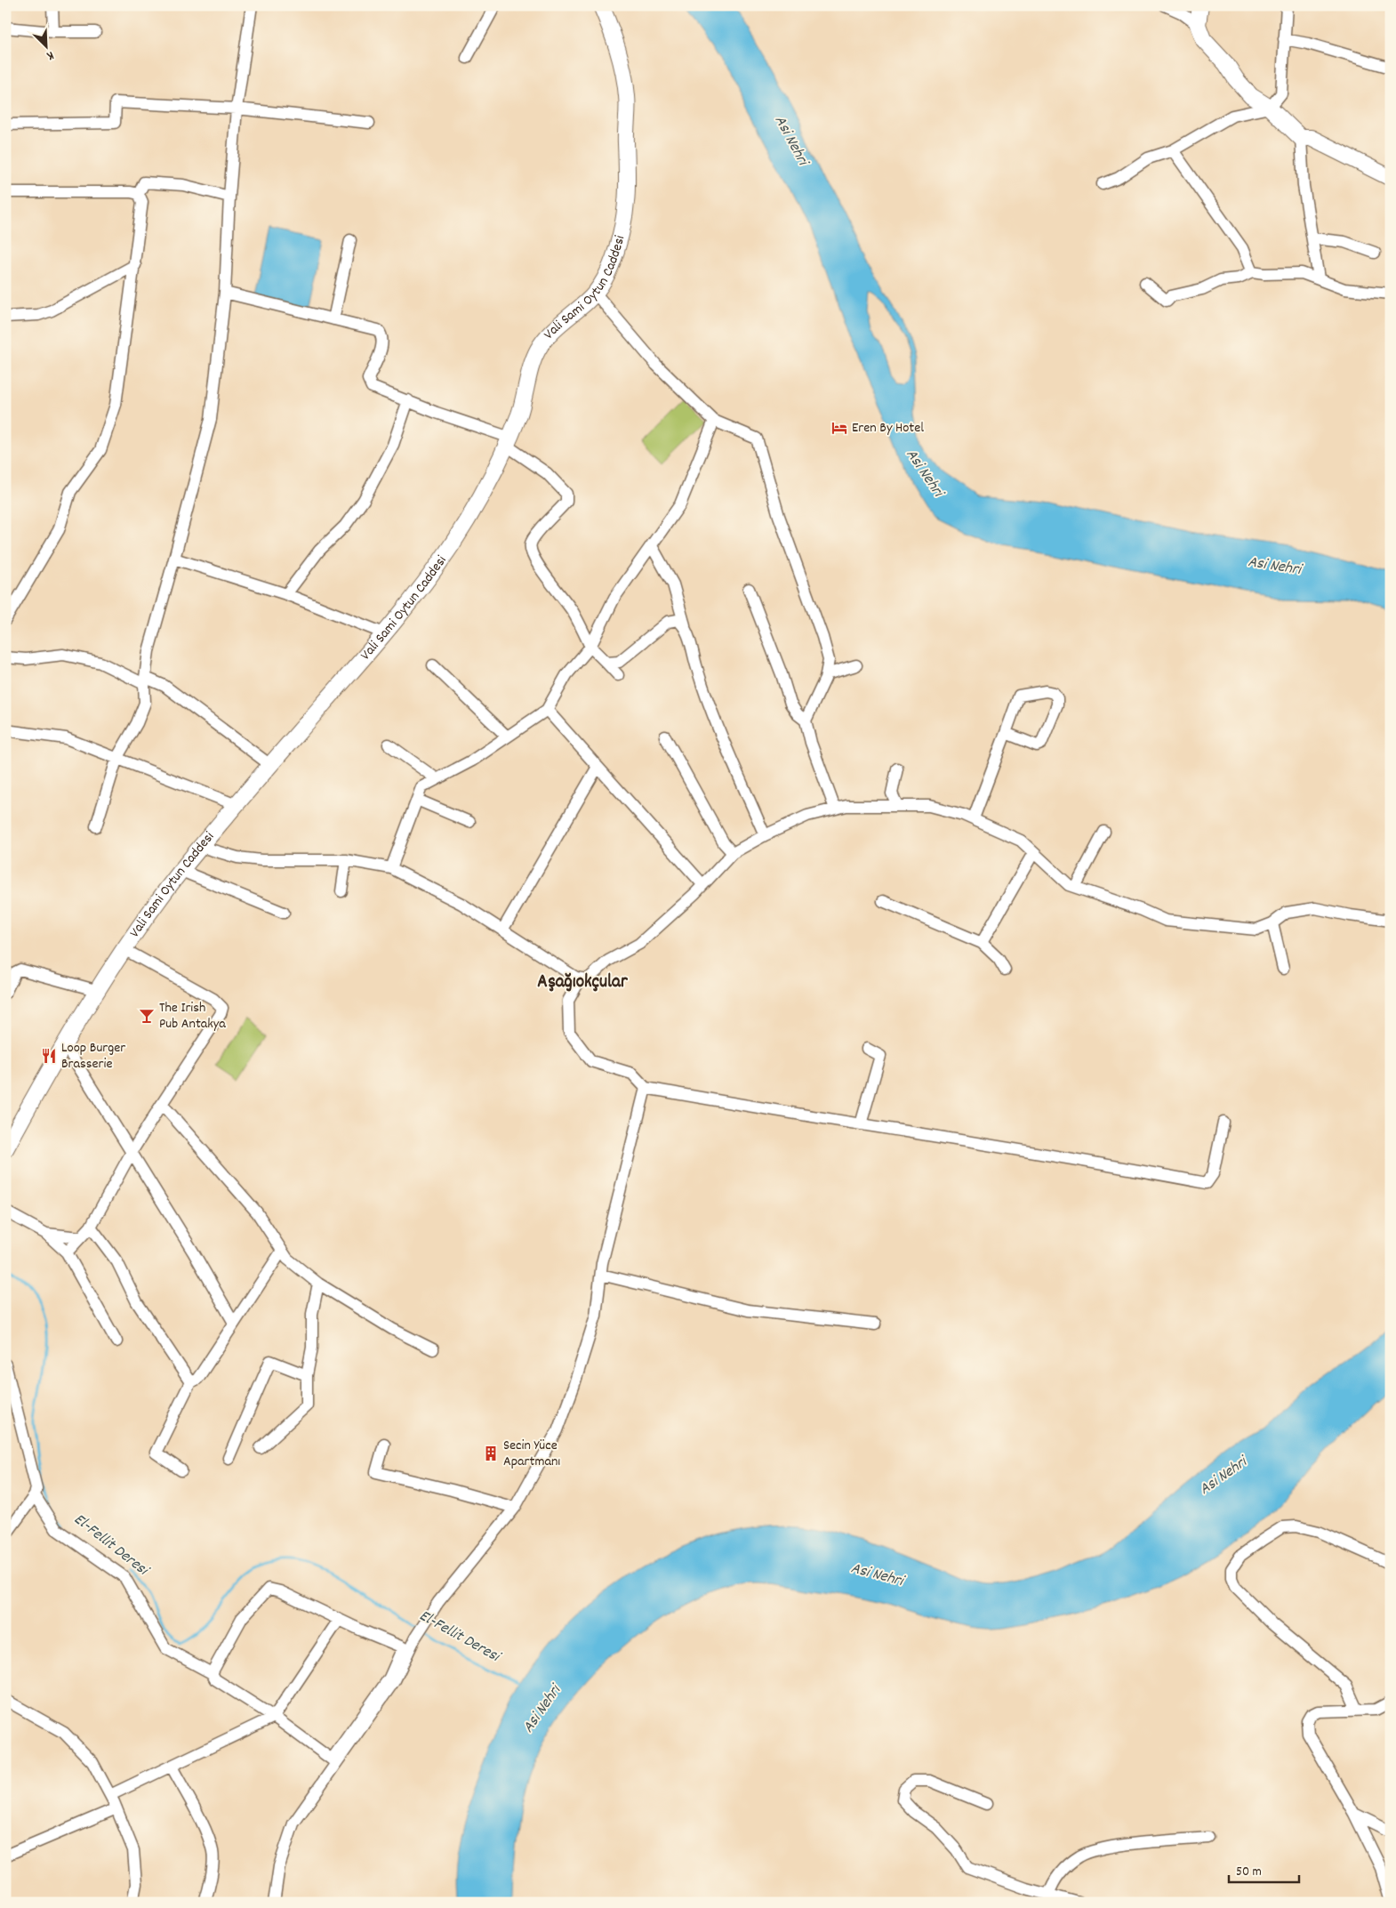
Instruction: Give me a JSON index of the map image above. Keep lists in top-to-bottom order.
{
  "streets": {
    "street": ["Vali Sami Oytun Caddesi"]
  },
  "districts": ["Aşağıokçular"],
  "water": ["Asi Nehri", "El-Fellit Deresi"],
  "places": {
    "hotel": ["Eren By Hotel"],
    "bar": ["The Irish Pub Antakya"],
    "restaurant": ["Loop Burger Brasserie"],
    "building": ["Secin Yüce Apartmanı"]
  },
  "scale_bar": "50 m",
  "north": "bottom right"
}
